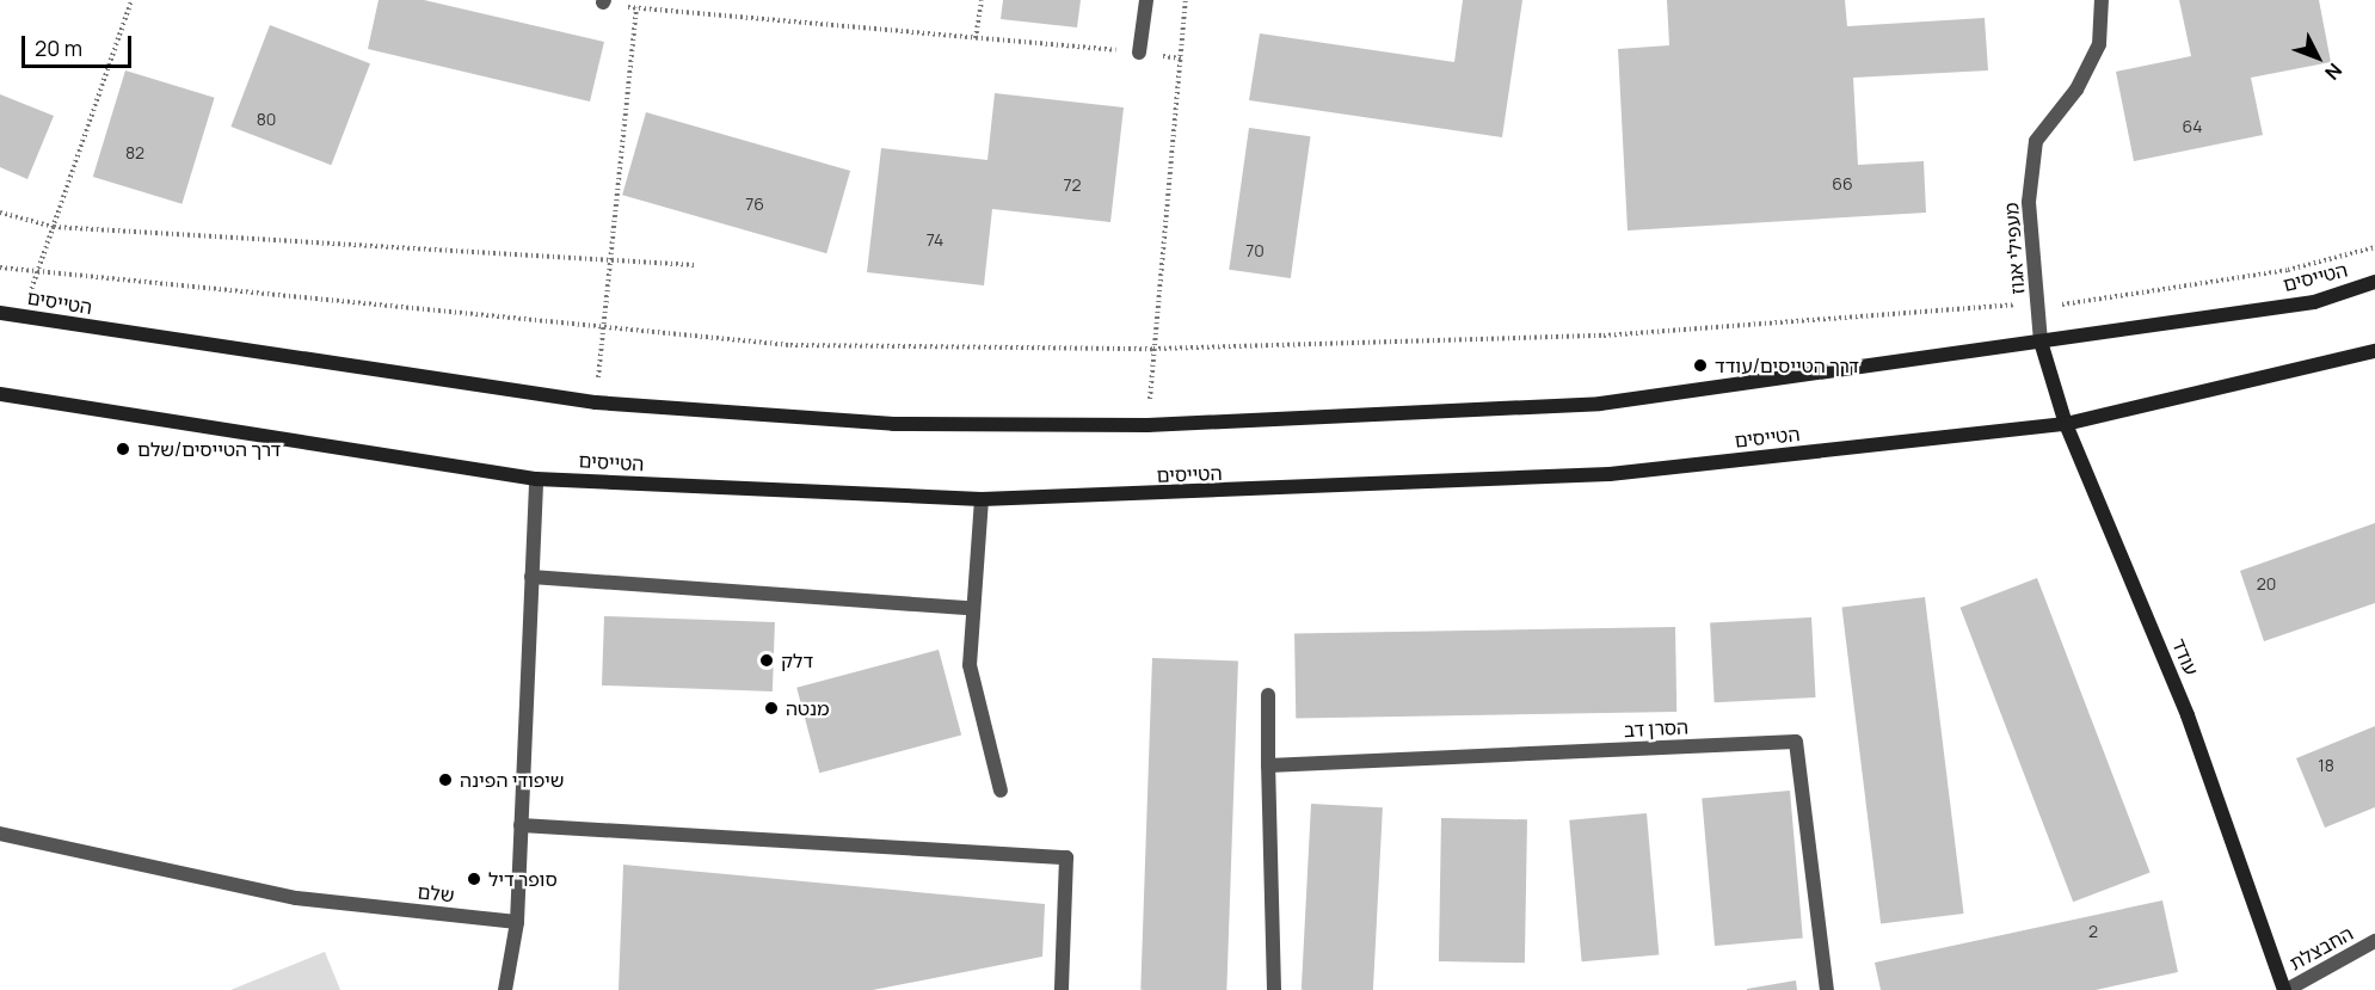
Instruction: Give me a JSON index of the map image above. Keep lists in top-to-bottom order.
{
  "streets": {
    "main road": ["הטייסים", "עודד"],
    "street": [
      "מעפילי אגוז",
      "הסרן דב",
      "שלם",
      "החבצלת"
    ]
  },
  "crossings": [
    ["מעפילי אגוז", "הטייסים"],
    ["מעפילי אגוז", "עודד"],
    ["הטייסים", "עודד"],
    ["עודד", "החבצלת"]
  ],
  "places": [
    "דרך הטייסים/עודד",
    "דרך הטייסים/שלם",
    "דלק",
    "מנטה",
    "שיפודי הפינה",
    "סופר דיל"
  ],
  "house_numbers": [
    "80",
    "64",
    "82",
    "66",
    "72",
    "76",
    "74",
    "70",
    "20",
    "18",
    "2"
  ],
  "scale_bar": "20 m",
  "north": "bottom right"
}
